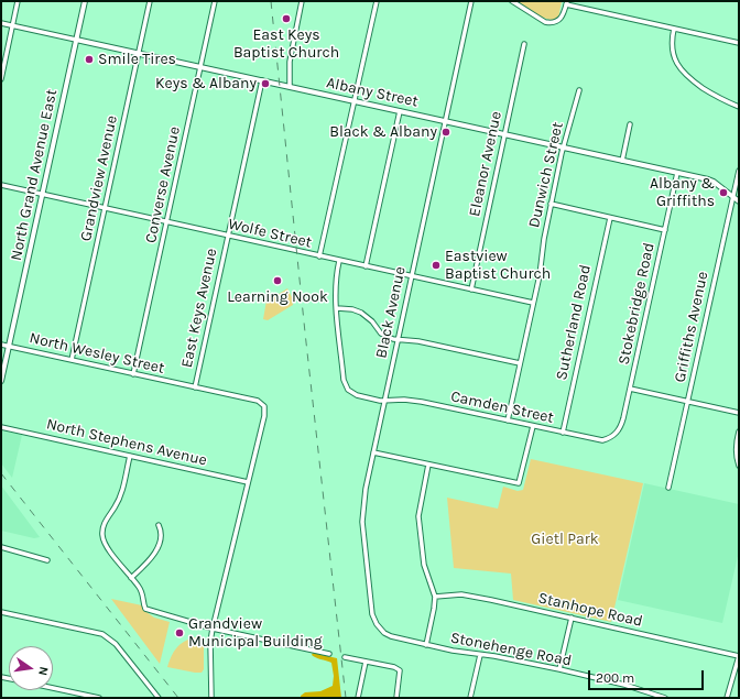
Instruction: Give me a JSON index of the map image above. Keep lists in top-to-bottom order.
{
  "streets": {
    "street": [
      "Albany Street",
      "Eleanor Avenue",
      "North Grand Avenue East",
      "Dunwich Street",
      "Grandview Avenue",
      "Converse Avenue",
      "Wolfe Street",
      "Stokebridge Road",
      "East Keys Avenue",
      "Black Avenue",
      "Sutherland Road",
      "Griffiths Avenue",
      "North Wesley Street",
      "Camden Street",
      "North Stephens Avenue",
      "Stanhope Road",
      "Stonehenge Road"
    ]
  },
  "crossings": [
    ["Albany Street", "Eleanor Avenue"],
    ["Albany Street", "North Grand Avenue East"],
    ["Albany Street", "Dunwich Street"],
    ["Albany Street", "Grandview Avenue"],
    ["Albany Street", "Converse Avenue"],
    ["Albany Street", "Stokebridge Road"],
    ["Albany Street", "East Keys Avenue"],
    ["Albany Street", "Black Avenue"],
    ["Albany Street", "Griffiths Avenue"],
    ["Eleanor Avenue", "Wolfe Street"],
    ["North Grand Avenue East", "Wolfe Street"],
    ["North Grand Avenue East", "North Wesley Street"],
    ["Dunwich Street", "Wolfe Street"],
    ["Dunwich Street", "Camden Street"],
    ["Grandview Avenue", "Wolfe Street"],
    ["Grandview Avenue", "North Wesley Street"],
    ["Converse Avenue", "Wolfe Street"],
    ["Converse Avenue", "North Wesley Street"],
    ["Wolfe Street", "East Keys Avenue"],
    ["Wolfe Street", "Black Avenue"],
    ["Wolfe Street", "Camden Street"],
    ["Stokebridge Road", "Camden Street"],
    ["East Keys Avenue", "North Wesley Street"],
    ["Black Avenue", "Camden Street"],
    ["Black Avenue", "Stonehenge Road"],
    ["Sutherland Road", "Camden Street"],
    ["North Wesley Street", "North Stephens Avenue"]
  ],
  "parks": ["Gietl Park"],
  "places": [
    "East Keys Baptist Church",
    "Smile Tires",
    "Keys & Albany",
    "Black & Albany",
    "Albany & Griffiths",
    "Eastview Baptist Church",
    "Learning Nook",
    "Grandview Municipal Building"
  ],
  "scale_bar": "200 m",
  "north": "right"
}
